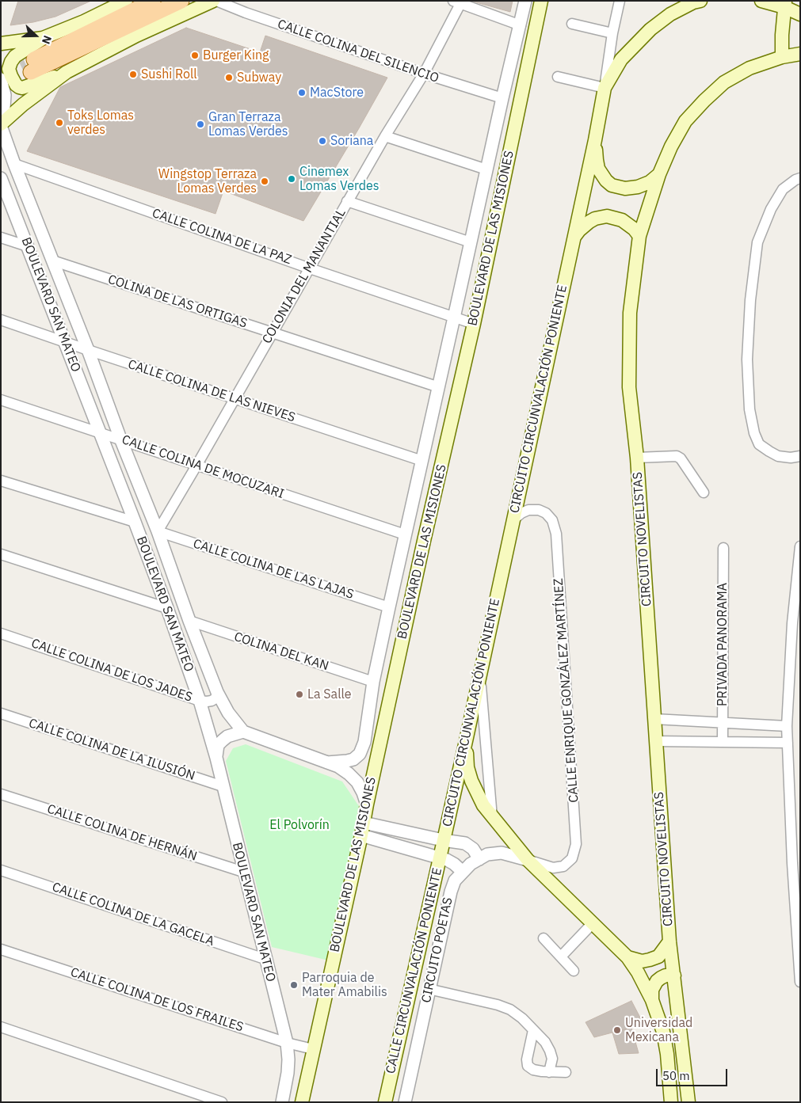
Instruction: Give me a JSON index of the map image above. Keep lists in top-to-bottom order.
{
  "streets": {
    "main road": [
      "BOULEVARD DE LAS MISIONES",
      "CIRCUITO CIRCUNVALACIÓN PONIENTE",
      "CIRCUITO NOVELISTAS",
      "CIRCUITO POETAS",
      "CALLE CIRCUNVALACIÓN PONIENTE"
    ],
    "street": [
      "CALLE COLINA DEL SILENCIO",
      "CALLE COLINA DE LA PAZ",
      "COLONIA DEL MANANTIAL",
      "COLINA DE LAS ORTIGAS",
      "BOULEVARD SAN MATEO",
      "CALLE COLINA DE LAS NIEVES",
      "CALLE COLINA DE MOCUZARI",
      "CALLE COLINA DE LAS LAJAS",
      "PRIVADA PANORAMA",
      "COLINA DEL KAN",
      "CALLE COLINA DE LOS JADES",
      "CALLE ENRIQUE GONZÁLEZ MARTÍNEZ",
      "CALLE COLINA DE LA ILUSIÓN",
      "CALLE COLINA DE HERNÁN",
      "CALLE COLINA DE LA GACELA",
      "CALLE COLINA DE LOS FRAILES"
    ]
  },
  "crossings": [
    ["CALLE COLINA DEL SILENCIO", "BOULEVARD DE LAS MISIONES"],
    ["CALLE COLINA DEL SILENCIO", "COLONIA DEL MANANTIAL"],
    ["CALLE COLINA DE LA PAZ", "BOULEVARD DE LAS MISIONES"],
    ["CALLE COLINA DE LA PAZ", "COLONIA DEL MANANTIAL"],
    ["CALLE COLINA DE LA PAZ", "BOULEVARD SAN MATEO"],
    ["BOULEVARD DE LAS MISIONES", "COLINA DE LAS ORTIGAS"],
    ["BOULEVARD DE LAS MISIONES", "CALLE COLINA DE LAS NIEVES"],
    ["BOULEVARD DE LAS MISIONES", "CALLE COLINA DE MOCUZARI"],
    ["BOULEVARD DE LAS MISIONES", "CALLE COLINA DE LAS LAJAS"],
    ["BOULEVARD DE LAS MISIONES", "COLINA DEL KAN"],
    ["BOULEVARD DE LAS MISIONES", "CALLE COLINA DE LOS FRAILES"],
    ["COLONIA DEL MANANTIAL", "COLINA DE LAS ORTIGAS"],
    ["COLONIA DEL MANANTIAL", "BOULEVARD SAN MATEO"],
    ["COLONIA DEL MANANTIAL", "CALLE COLINA DE LAS NIEVES"],
    ["COLONIA DEL MANANTIAL", "CALLE COLINA DE MOCUZARI"],
    ["COLONIA DEL MANANTIAL", "CALLE COLINA DE LAS LAJAS"],
    ["COLINA DE LAS ORTIGAS", "BOULEVARD SAN MATEO"],
    ["BOULEVARD SAN MATEO", "CALLE COLINA DE LAS NIEVES"],
    ["BOULEVARD SAN MATEO", "CALLE COLINA DE MOCUZARI"],
    ["BOULEVARD SAN MATEO", "CALLE COLINA DE LAS LAJAS"],
    ["BOULEVARD SAN MATEO", "COLINA DEL KAN"],
    ["BOULEVARD SAN MATEO", "CALLE COLINA DE LOS JADES"],
    ["BOULEVARD SAN MATEO", "CALLE COLINA DE LA ILUSIÓN"],
    ["BOULEVARD SAN MATEO", "CALLE COLINA DE HERNÁN"],
    ["BOULEVARD SAN MATEO", "CALLE COLINA DE LA GACELA"],
    ["BOULEVARD SAN MATEO", "CALLE COLINA DE LOS FRAILES"],
    ["CIRCUITO CIRCUNVALACIÓN PONIENTE", "CALLE ENRIQUE GONZÁLEZ MARTÍNEZ"],
    ["CIRCUITO CIRCUNVALACIÓN PONIENTE", "CIRCUITO POETAS"],
    ["CIRCUITO CIRCUNVALACIÓN PONIENTE", "CALLE CIRCUNVALACIÓN PONIENTE"],
    ["CALLE ENRIQUE GONZÁLEZ MARTÍNEZ", "CIRCUITO POETAS"]
  ],
  "parks": ["El Polvorín"],
  "places": [
    "Burger King",
    "Sushi Roll",
    "Subway",
    "MacStore",
    "Toks Lomas verdes",
    "Gran Terraza Lomas Verdes",
    "Soriana",
    "Cinemex Lomas Verdes",
    "Wingstop Terraza Lomas Verdes",
    "La Salle",
    "Parroquia de Mater Amabilis",
    "Universidad Mexicana"
  ],
  "scale_bar": "50 m",
  "north": "right"
}
